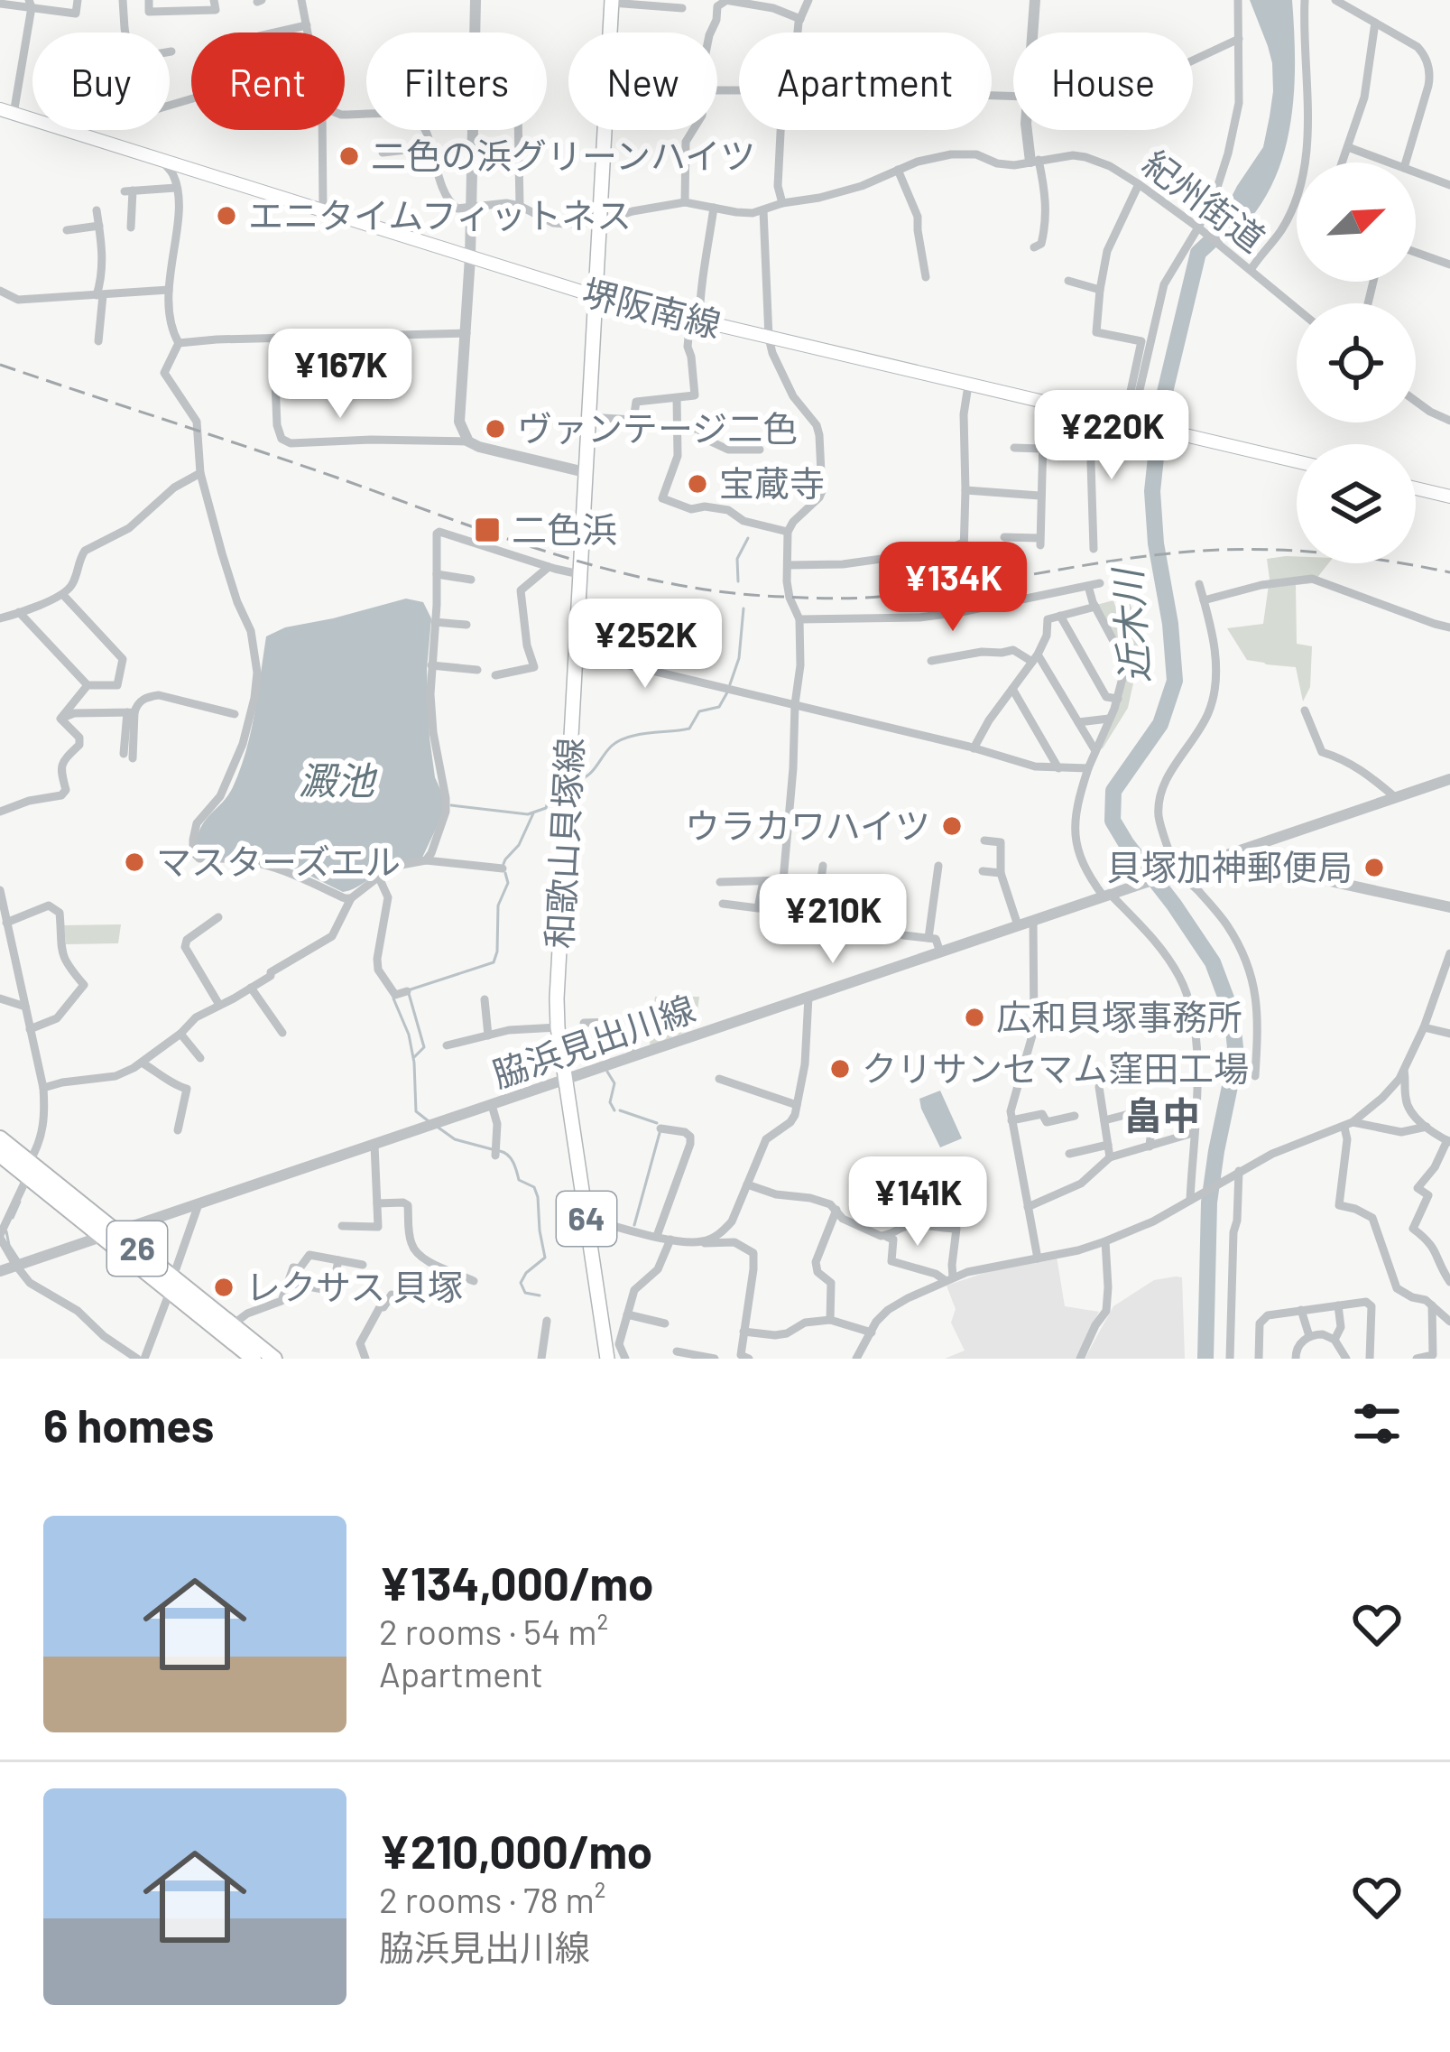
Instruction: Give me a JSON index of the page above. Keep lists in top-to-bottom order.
{
  "streets": {
    "highway": ["26"],
    "main road": ["堺阪南線", "和歌山貝塚線", "64"],
    "street": ["紀州街道", "脇浜見出川線"]
  },
  "crossings": [
    ["紀州街道", "和歌山貝塚線"],
    ["堺阪南線", "和歌山貝塚線"],
    ["和歌山貝塚線", "脇浜見出川線"],
    ["脇浜見出川線", "26"]
  ],
  "districts": ["畠中"],
  "water": ["近木川", "澱池"],
  "places": {
    "other": [
      "二色の浜グリーンハイツ",
      "エニタイムフィットネス",
      "ヴァンテージ二色",
      "宝蔵寺",
      "ウラカワハイツ",
      "マスターズエル",
      "貝塚加神郵便局",
      "広和貝塚事務所",
      "クリサンセマム窪田工場",
      "レクサス 貝塚"
    ],
    "transit": ["二色浜"]
  },
  "north": "top right",
  "page": {
    "chip": [
      "Buy",
      "Rent",
      "Filters",
      "New",
      "Apartment",
      "House"
    ],
    "price": [
      "¥167K",
      "¥220K",
      "¥134K",
      "¥252K",
      "¥210K",
      "¥141K"
    ],
    "heading": "6 homes",
    "list": [
      {
        "name": "¥134,000/mo",
        "note": "2 rooms · 54 m² · Apartment"
      },
      {
        "name": "¥210,000/mo",
        "note": "2 rooms · 78 m² · 脇浜見出川線"
      }
    ]
  }
}
